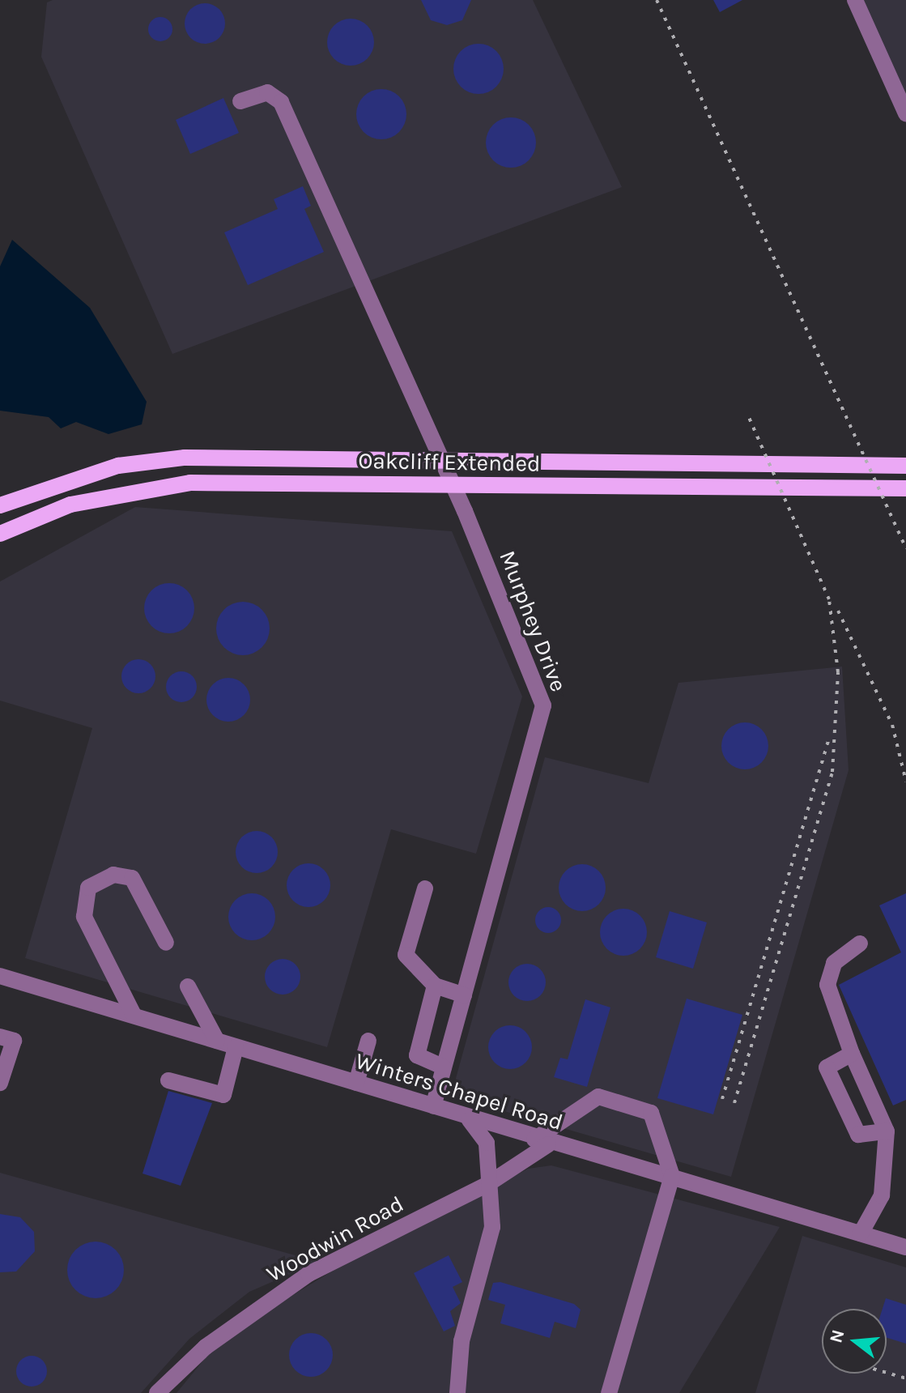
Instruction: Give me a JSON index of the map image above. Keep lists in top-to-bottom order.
{
  "streets": {
    "main road": ["Oakcliff Extended"],
    "street": ["Murphey Drive", "Winters Chapel Road", "Woodwin Road"]
  },
  "crossings": [
    ["Murphey Drive", "Winters Chapel Road"],
    ["Winters Chapel Road", "Woodwin Road"]
  ],
  "north": "left"
}
